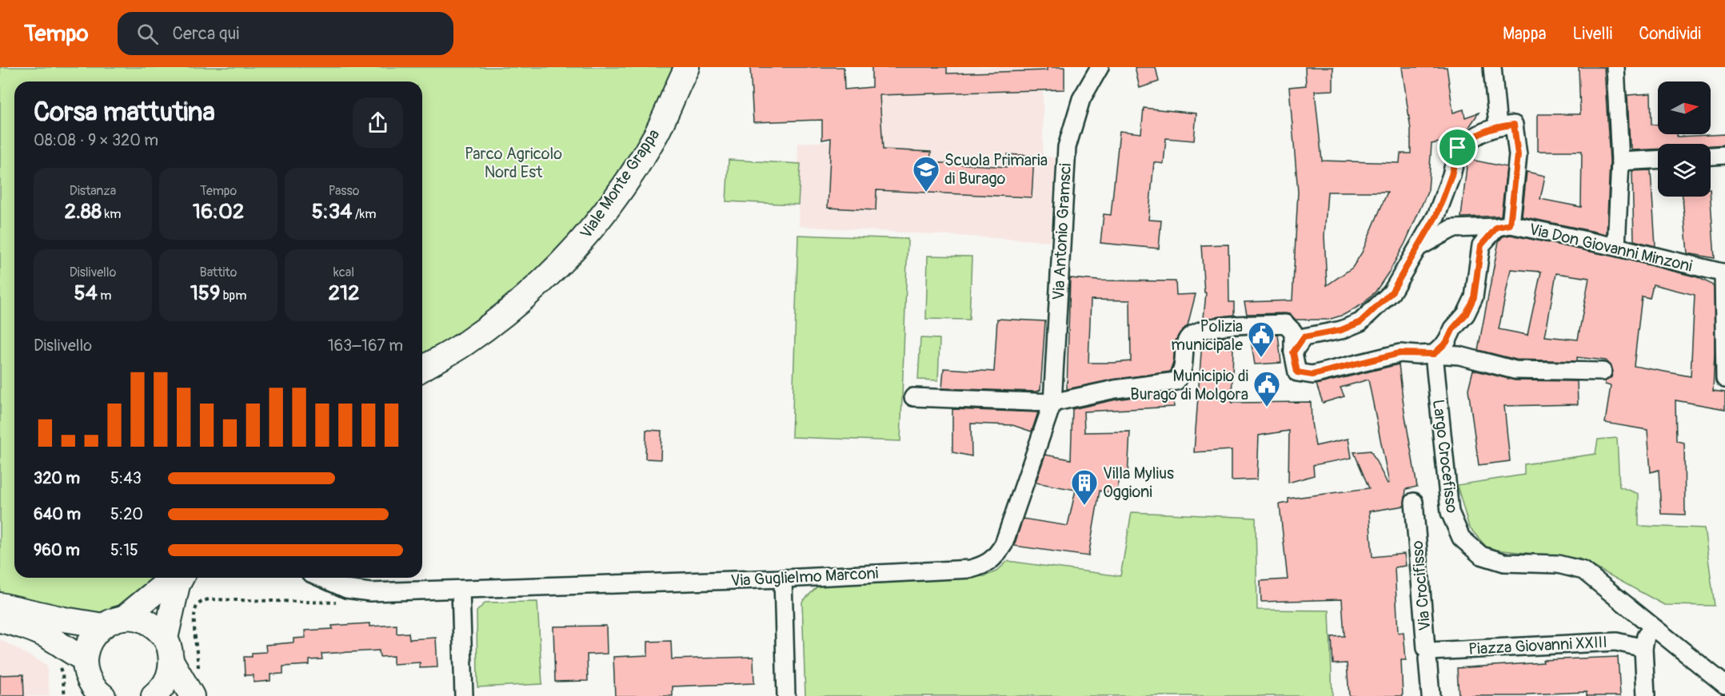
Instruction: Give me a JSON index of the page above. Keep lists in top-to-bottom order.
{
  "streets": {
    "street": [
      "Viale Monte Grappa",
      "Via Antonio Gramsci",
      "Via Don Giovanni Minzoni",
      "Largo Crocefisso",
      "Via Guglielmo Marconi",
      "Via Crocifisso",
      "Piazza Giovanni XXIII"
    ]
  },
  "crossings": [
    ["Via Antonio Gramsci", "Via Guglielmo Marconi"],
    ["Via Crocifisso", "Piazza Giovanni XXIII"]
  ],
  "parks": ["Parco Agricolo Nord Est"],
  "places": {
    "school or university": ["Scuola Primaria di Burago"],
    "public building": ["Polizia municipale", "Municipio di Burago di Molgora"],
    "building": ["Villa Mylius Oggioni"]
  },
  "north": "right",
  "page": {
    "header": "Tempo",
    "search": "Cerca qui",
    "nav": ["Mappa", "Livelli", "Condividi"],
    "heading": ["Corsa mattutina", "08:08 · 9 × 320 m"],
    "stats": [
      ["Distanza", "2.88 km"],
      ["Tempo", "16:02"],
      ["Passo", "5:34 /km"],
      ["Dislivello", "54 m"],
      ["Battito", "159 bpm"],
      ["kcal", "212"]
    ],
    "chart": ["Dislivello", "163–167 m"],
    "list": [
      {
        "name": "320 m",
        "note": "5:43"
      },
      {
        "name": "640 m",
        "note": "5:20"
      },
      {
        "name": "960 m",
        "note": "5:15"
      }
    ]
  }
}
